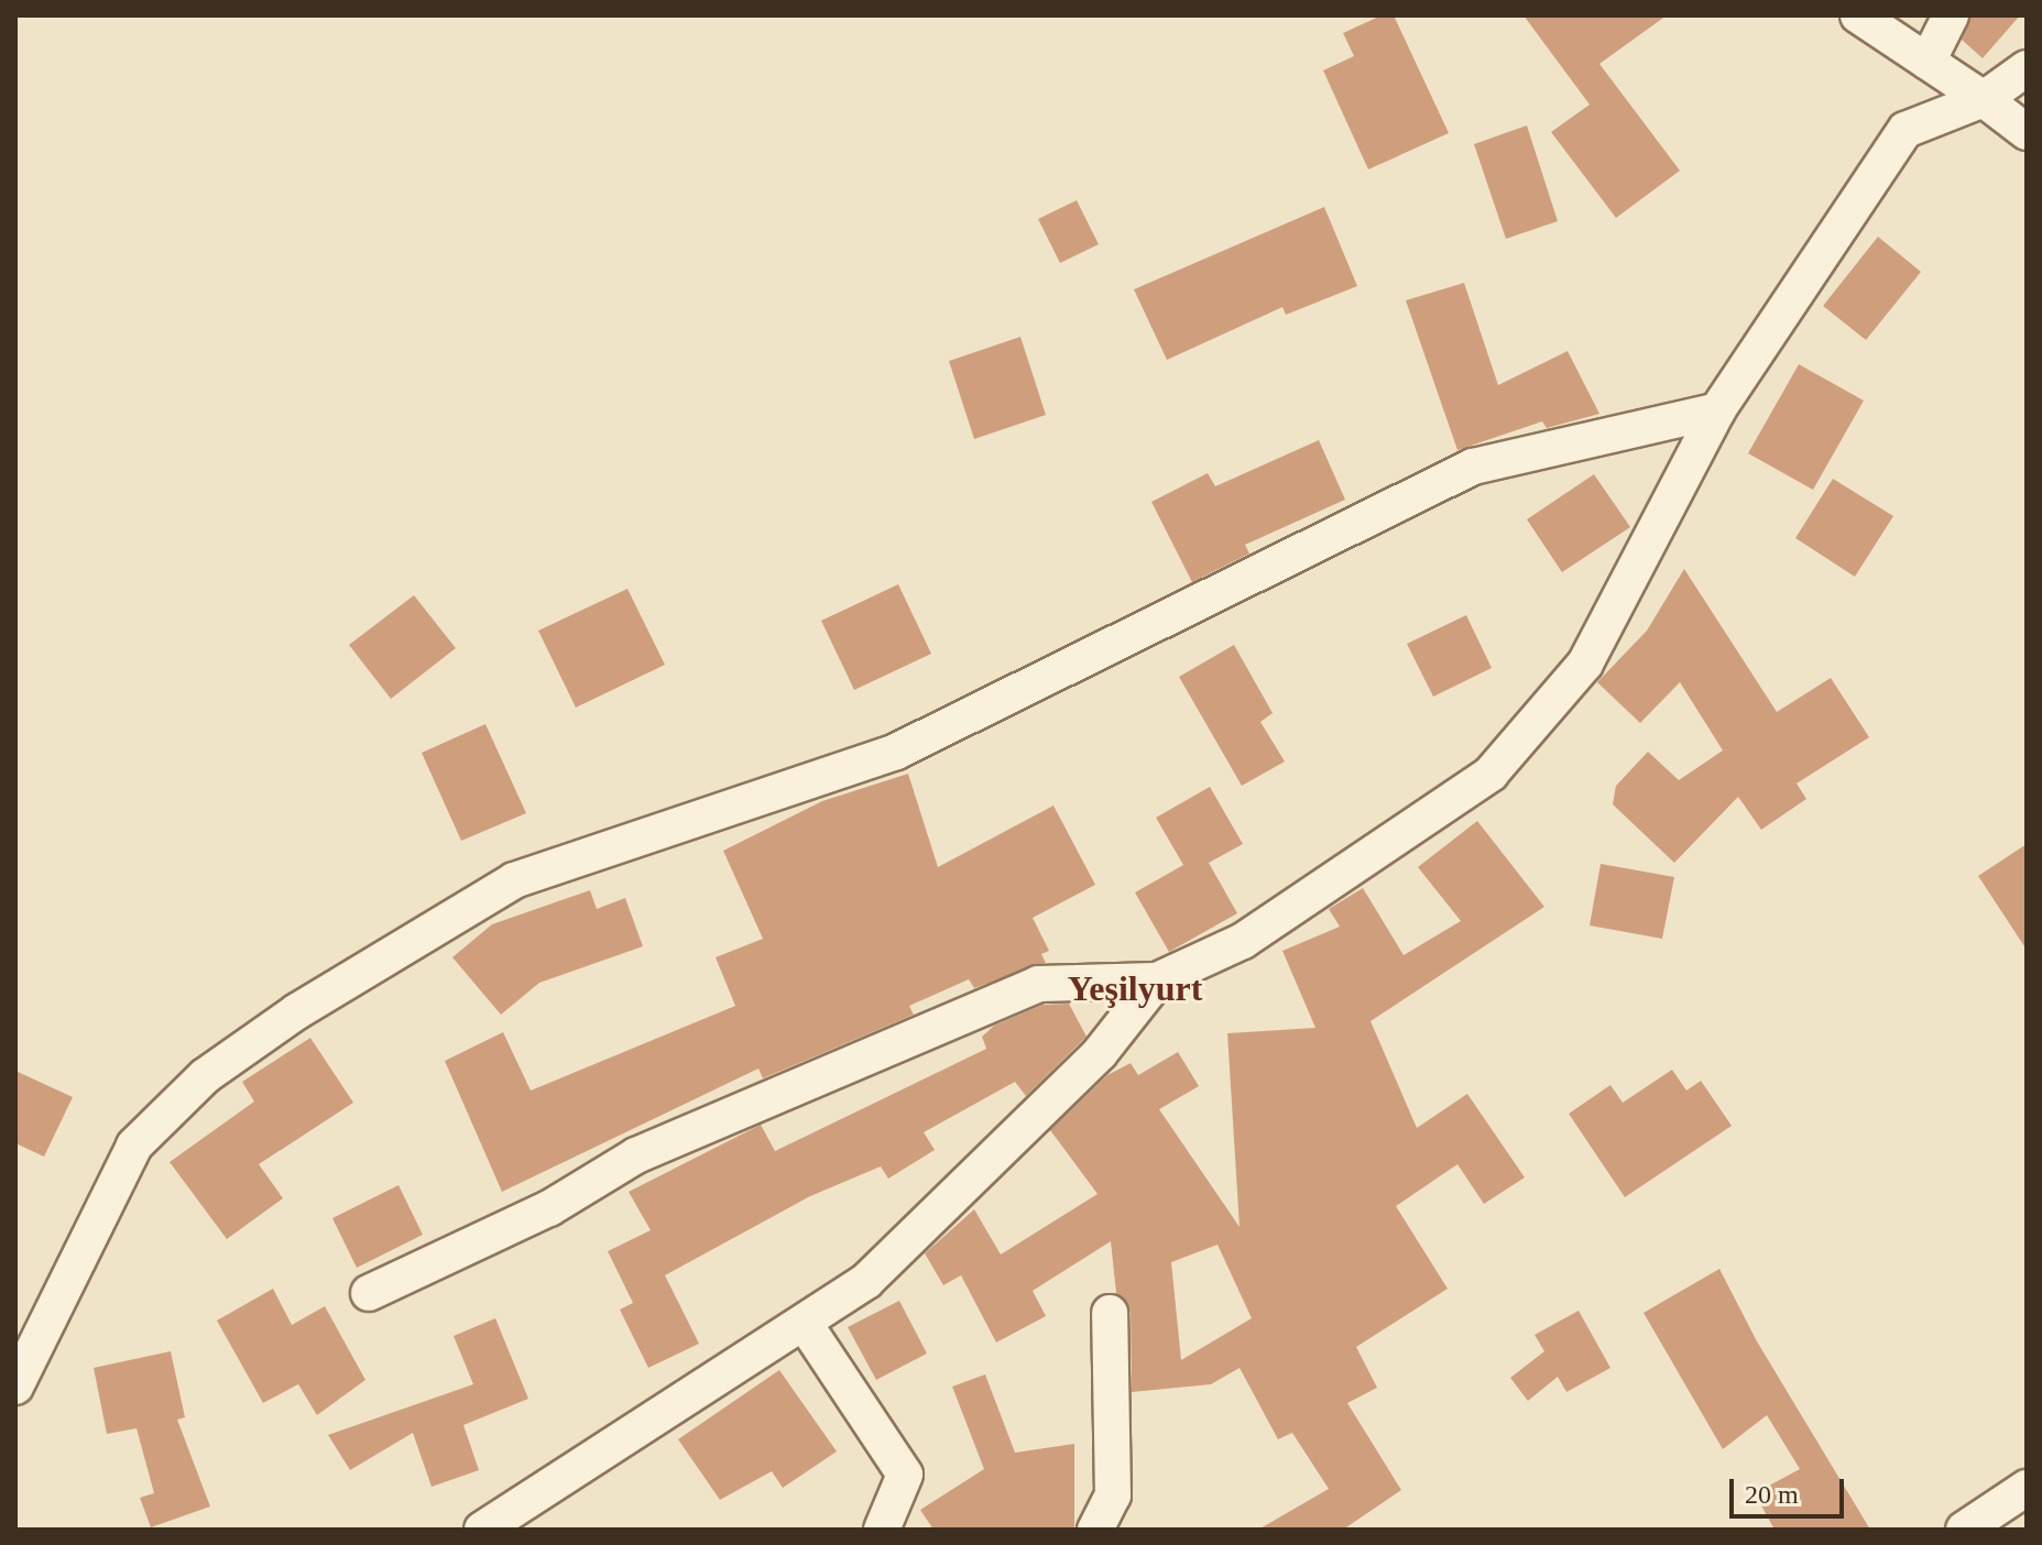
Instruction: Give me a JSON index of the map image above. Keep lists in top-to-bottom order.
{
  "districts": ["Yeşilyurt"],
  "scale_bar": "20 m"
}
